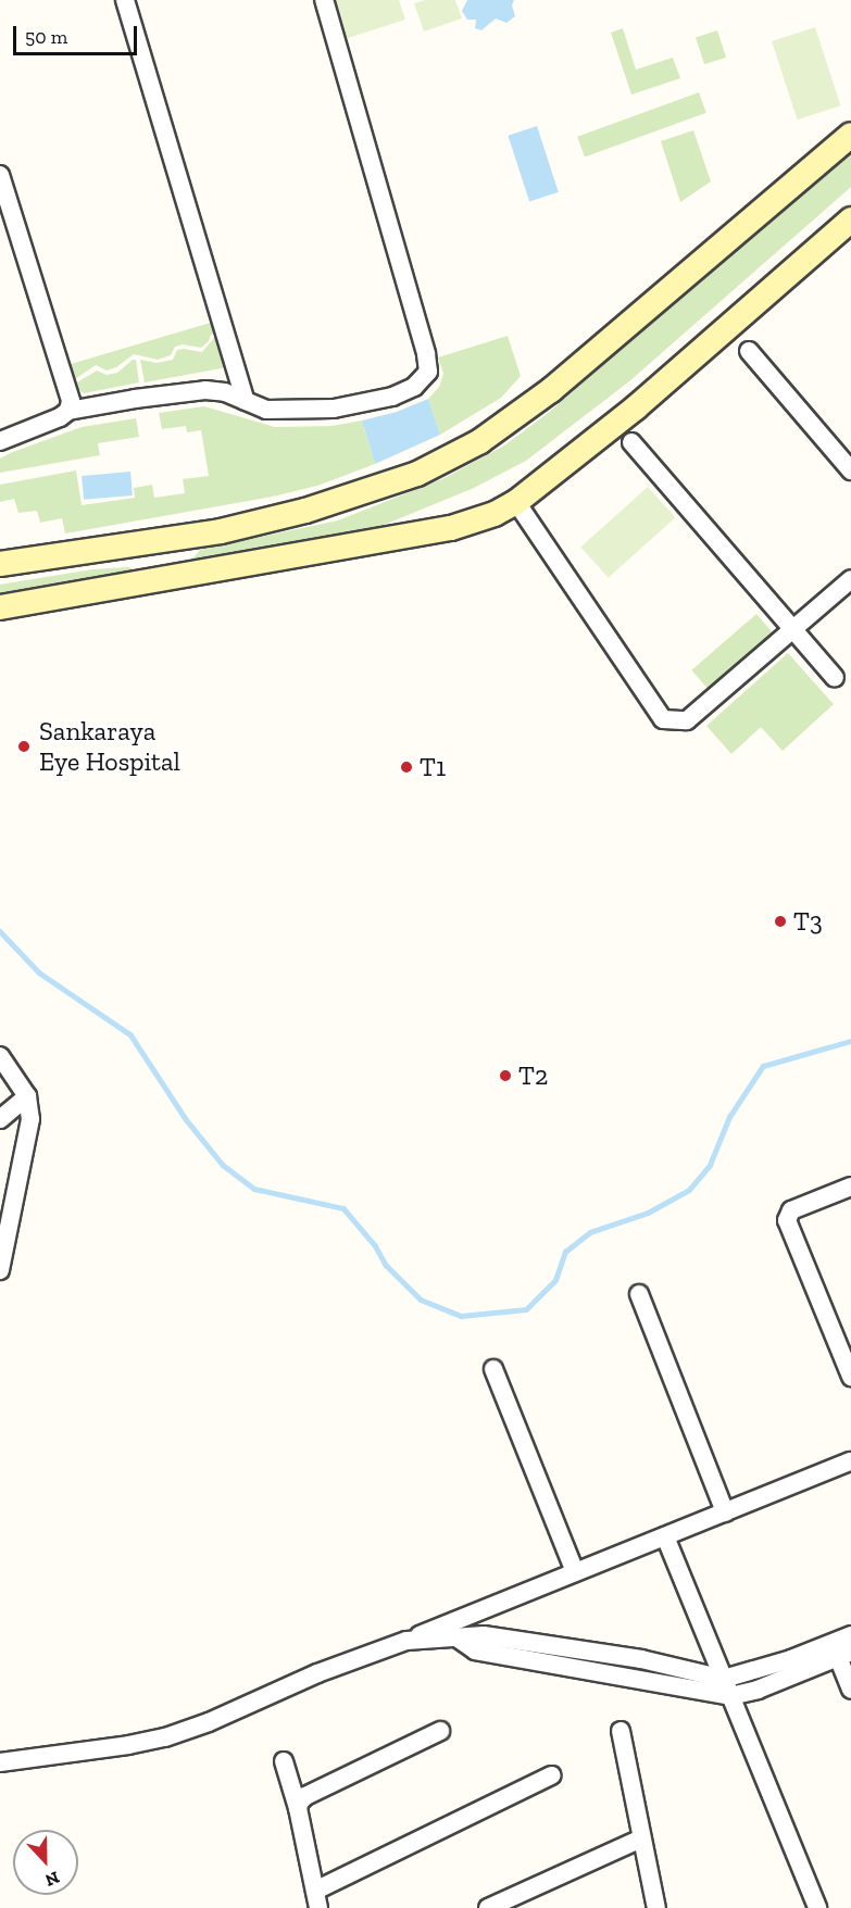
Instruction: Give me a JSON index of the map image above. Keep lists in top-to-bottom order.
{
  "places": [
    "Sankaraya Eye Hospital",
    "T1",
    "T3",
    "T2"
  ],
  "scale_bar": "50 m",
  "north": "bottom"
}
